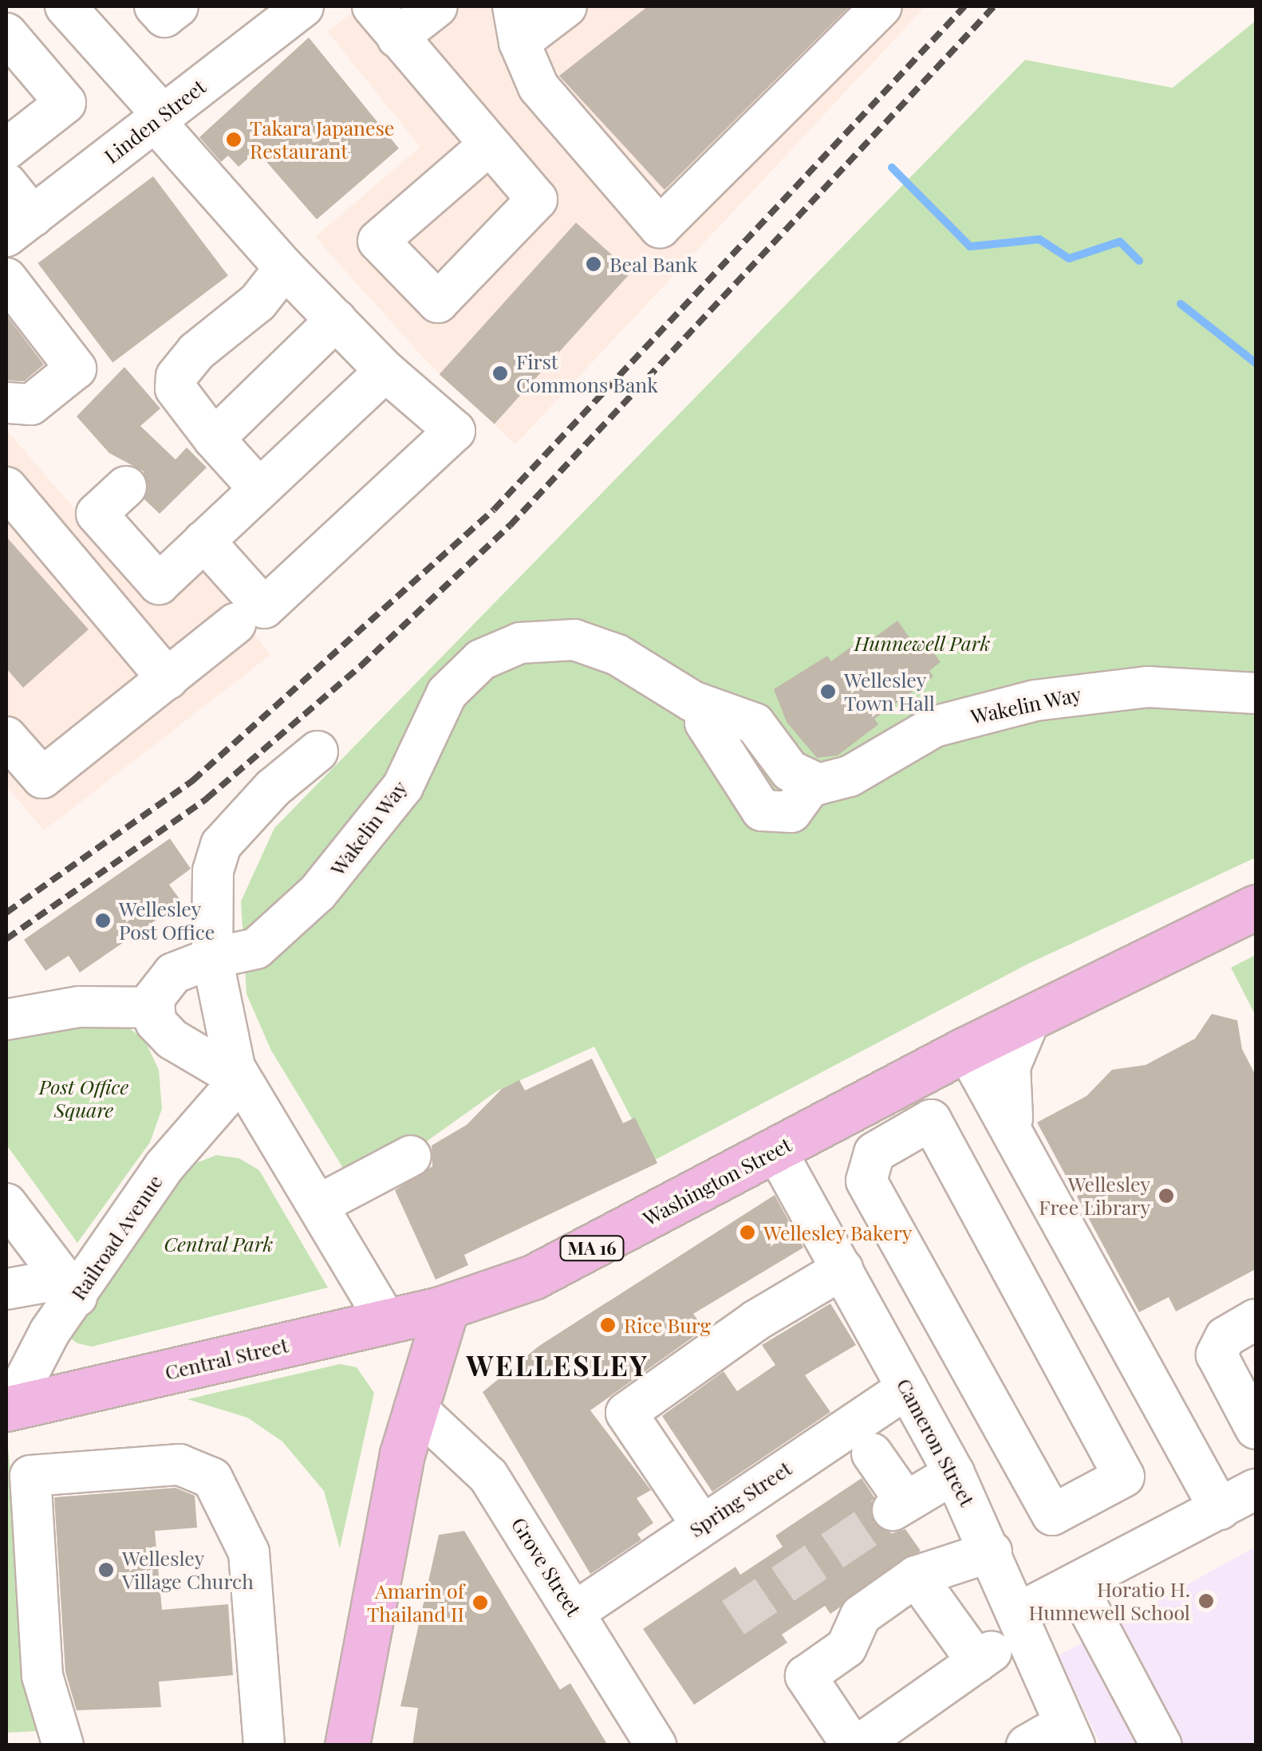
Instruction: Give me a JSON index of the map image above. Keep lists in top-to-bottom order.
{
  "streets": {
    "main road": ["Washington Street", "MA 16", "Central Street"],
    "street": [
      "Linden Street",
      "Wakelin Way",
      "Railroad Avenue",
      "Cameron Street",
      "Spring Street",
      "Grove Street"
    ]
  },
  "crossings": [
    ["Washington Street", "Central Street"],
    ["Washington Street", "Cameron Street"],
    ["Railroad Avenue", "Central Street"],
    ["Cameron Street", "Spring Street"],
    ["Spring Street", "Grove Street"]
  ],
  "districts": ["WELLESLEY"],
  "parks": ["Hunnewell Park", "Post Office Square", "Central Park"],
  "places": [
    "Takara Japanese Restaurant",
    "Beal Bank",
    "First Commons Bank",
    "Wellesley Town Hall",
    "Wellesley Post Office",
    "Wellesley Free Library",
    "Wellesley Bakery",
    "Rice Burg",
    "Wellesley Village Church",
    "Horatio H. Hunnewell School",
    "Amarin of Thailand II"
  ]
}
